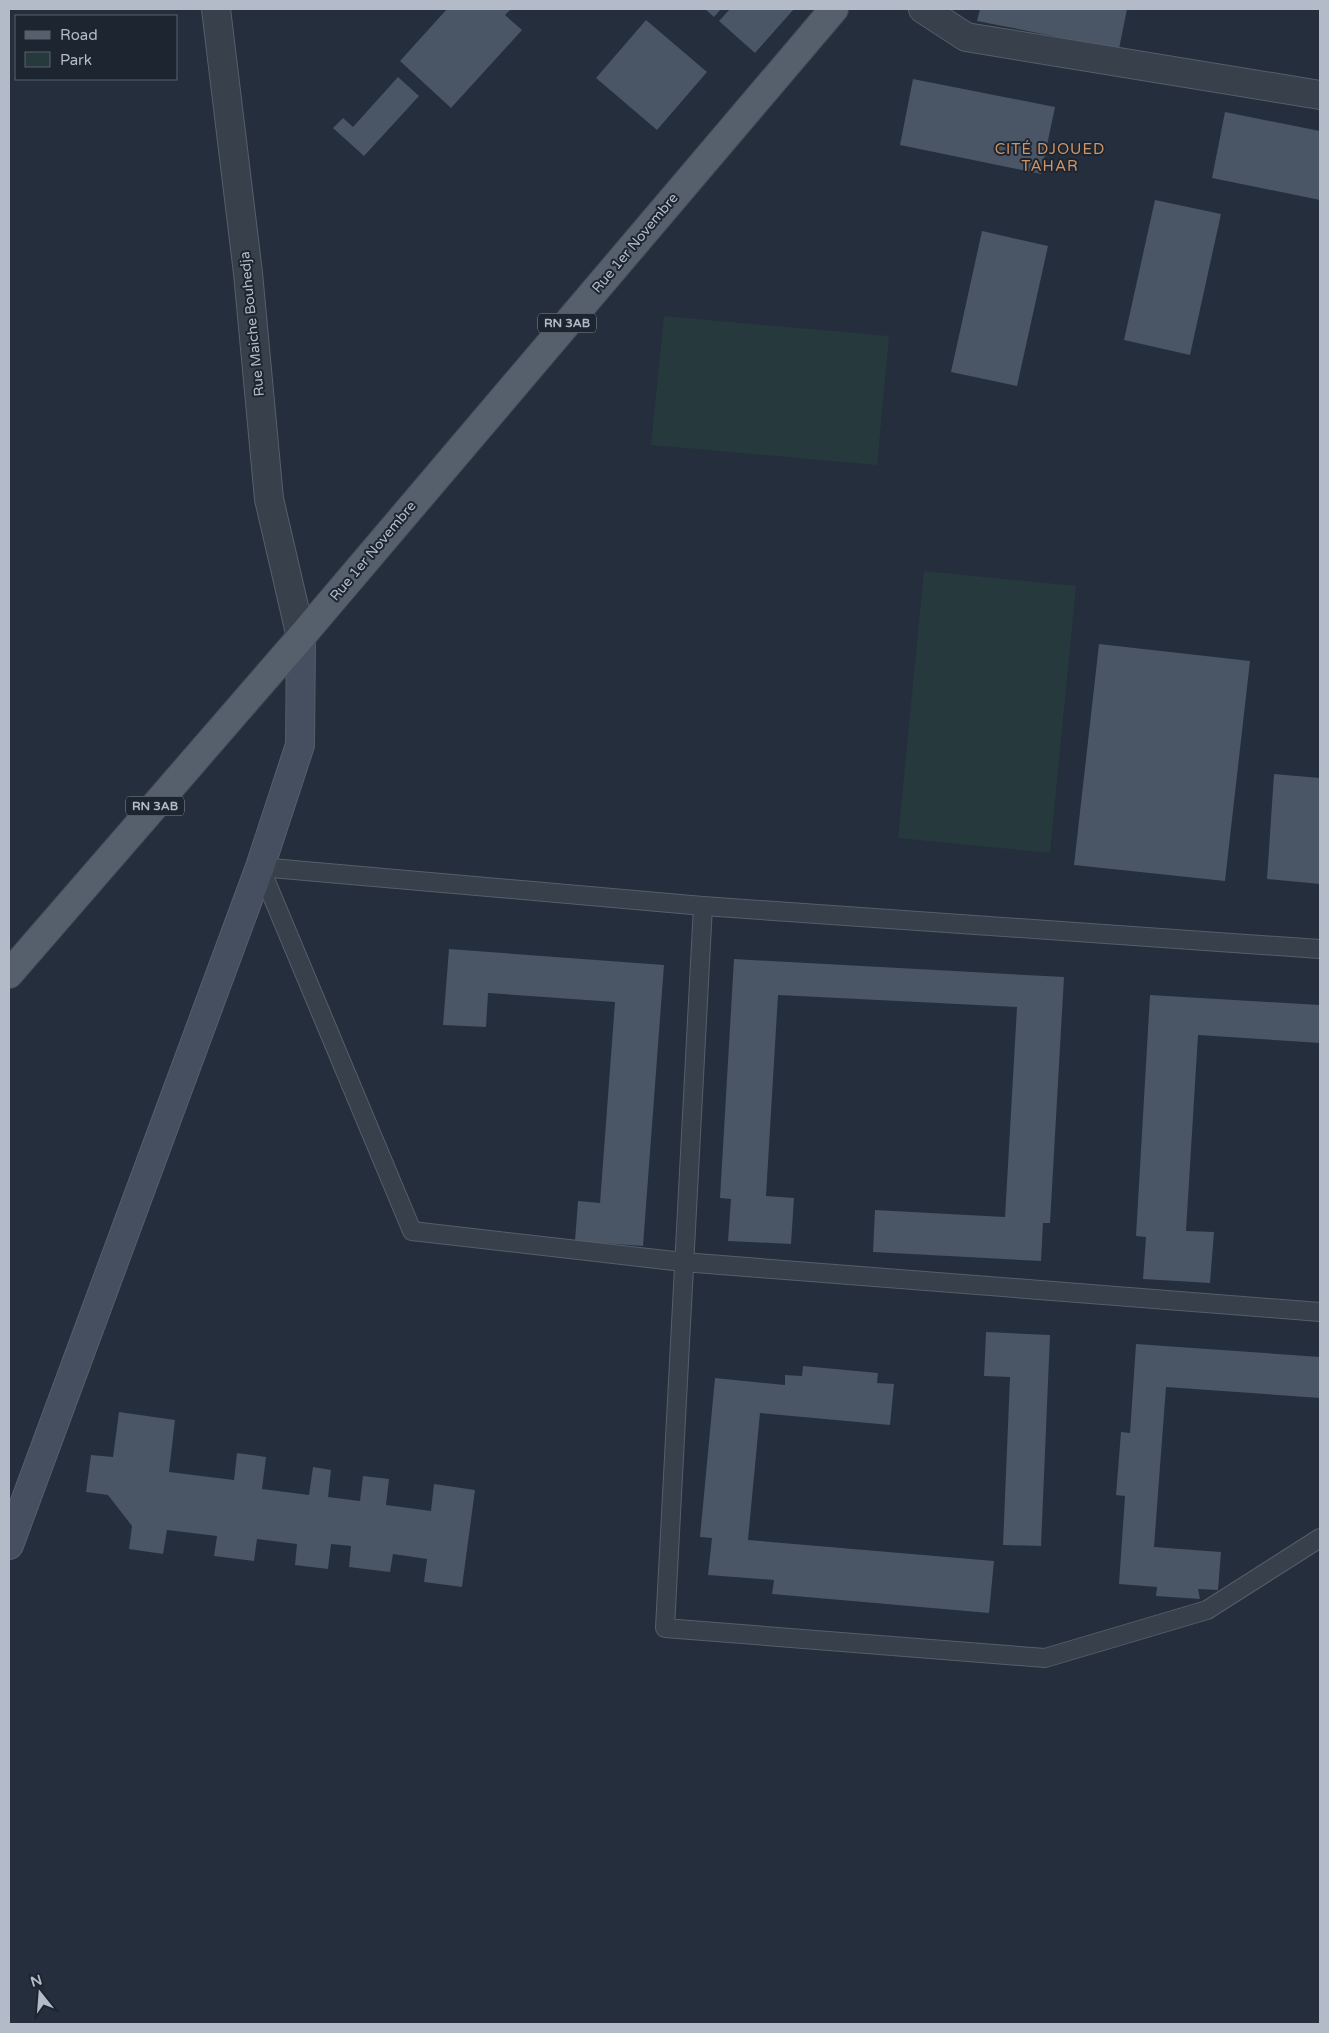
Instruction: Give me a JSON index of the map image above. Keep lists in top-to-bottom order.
{
  "streets": {
    "main road": ["Rue 1er Novembre", "RN 3AB"],
    "street": ["Rue Maiche Bouhedja"]
  },
  "crossings": [
    ["Rue 1er Novembre", "RN 3AB"],
    ["Rue 1er Novembre", "Rue Maiche Bouhedja"],
    ["RN 3AB", "Rue Maiche Bouhedja"]
  ],
  "districts": ["CITÉ DJOUED TAHAR"],
  "legend": ["Road", "Park"],
  "north": "top"
}
